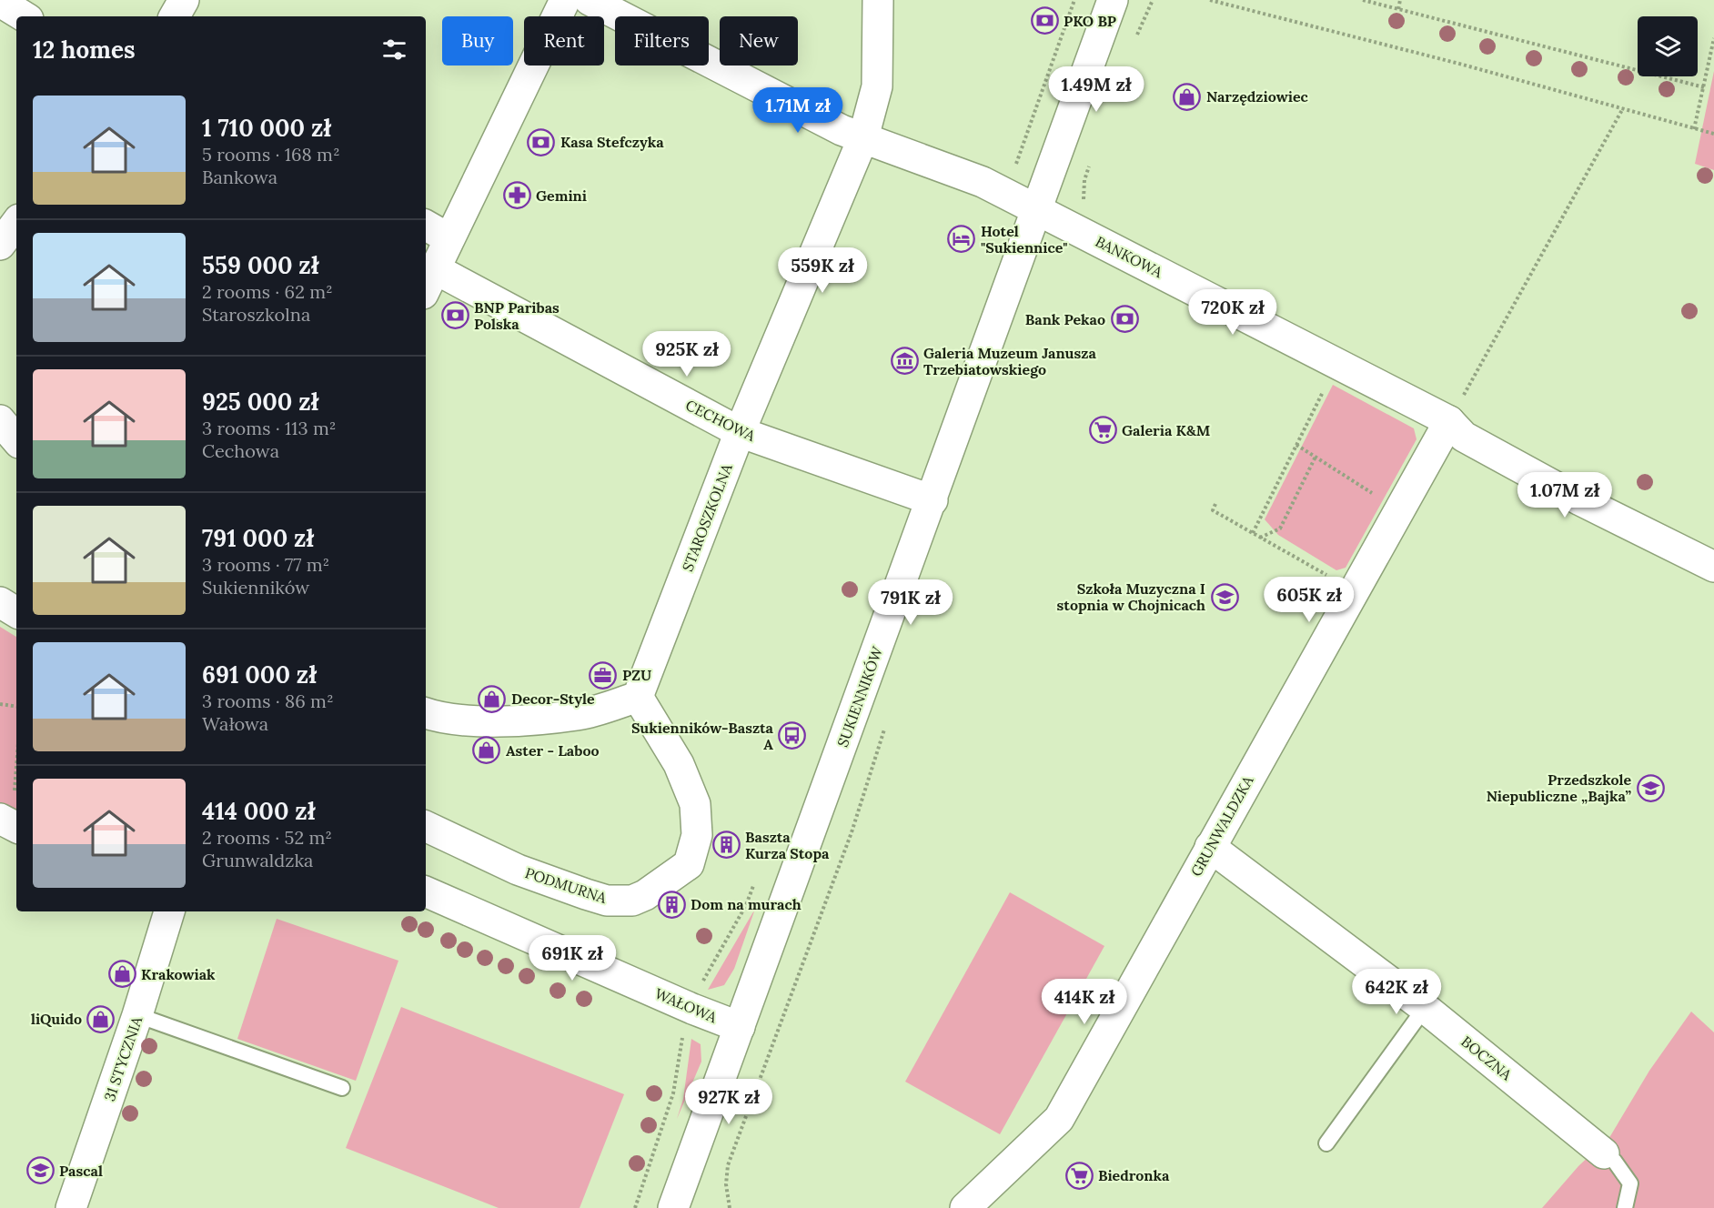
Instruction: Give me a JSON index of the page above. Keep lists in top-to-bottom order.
{
  "streets": {
    "street": [
      "BANKOWA",
      "CECHOWA",
      "STAROSZKOLNA",
      "SUKIENNIKÓW",
      "GRUNWALDZKA",
      "PODMURNA",
      "WAŁOWA",
      "BOCZNA",
      "31 STYCZNIA"
    ]
  },
  "crossings": [
    ["BANKOWA", "STAROSZKOLNA"],
    ["BANKOWA", "SUKIENNIKÓW"],
    ["BANKOWA", "GRUNWALDZKA"],
    ["CECHOWA", "STAROSZKOLNA"],
    ["CECHOWA", "SUKIENNIKÓW"],
    ["STAROSZKOLNA", "PODMURNA"],
    ["SUKIENNIKÓW", "WAŁOWA"],
    ["GRUNWALDZKA", "BOCZNA"]
  ],
  "places": {
    "bank": [
      "PKO BP",
      "Kasa Stefczyka",
      "BNP Paribas Polska",
      "Bank Pekao"
    ],
    "shop": [
      "Narzędziowiec",
      "Decor-Style",
      "Aster - Laboo",
      "Krakowiak",
      "liQuido"
    ],
    "pharmacy": ["Gemini"],
    "hotel": ["Hotel \"Sukiennice\""],
    "museum": ["Galeria Muzeum Janusza Trzebiatowskiego"],
    "supermarket": ["Galeria K&M", "Biedronka"],
    "school or university": ["Szkoła Muzyczna I stopnia w Chojnicach", "Przedszkole Niepubliczne „Bajka”", "Pascal"],
    "office": ["PZU"],
    "bus stop": ["Sukienników-Baszta A"],
    "building": ["Baszta Kurza Stopa", "Dom na murach"]
  },
  "page": {
    "chip": [
      "Buy",
      "Rent",
      "Filters",
      "New"
    ],
    "heading": "12 homes",
    "price": [
      "1.49M zł",
      "1.71M zł",
      "559K zł",
      "720K zł",
      "925K zł",
      "1.07M zł",
      "605K zł",
      "791K zł",
      "691K zł",
      "642K zł",
      "414K zł",
      "927K zł"
    ],
    "list": [
      {
        "name": "1 710 000 zł",
        "note": "5 rooms · 168 m² · Bankowa"
      },
      {
        "name": "559 000 zł",
        "note": "2 rooms · 62 m² · Staroszkolna"
      },
      {
        "name": "925 000 zł",
        "note": "3 rooms · 113 m² · Cechowa"
      },
      {
        "name": "791 000 zł",
        "note": "3 rooms · 77 m² · Sukienników"
      },
      {
        "name": "691 000 zł",
        "note": "3 rooms · 86 m² · Wałowa"
      },
      {
        "name": "414 000 zł",
        "note": "2 rooms · 52 m² · Grunwaldzka"
      }
    ]
  }
}
